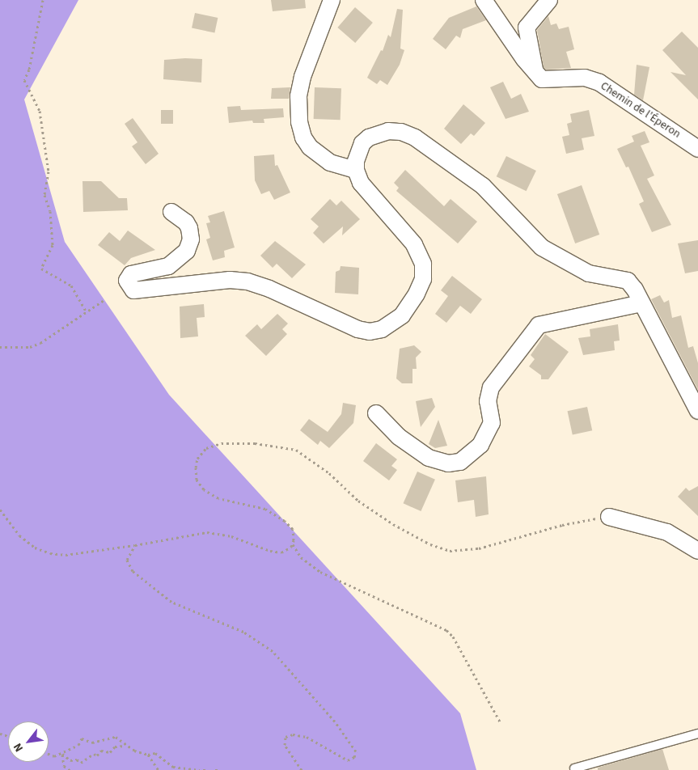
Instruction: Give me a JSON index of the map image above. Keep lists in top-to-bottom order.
{
  "streets": {
    "street": ["Chemin de l'Éperon"]
  },
  "north": "bottom left"
}
